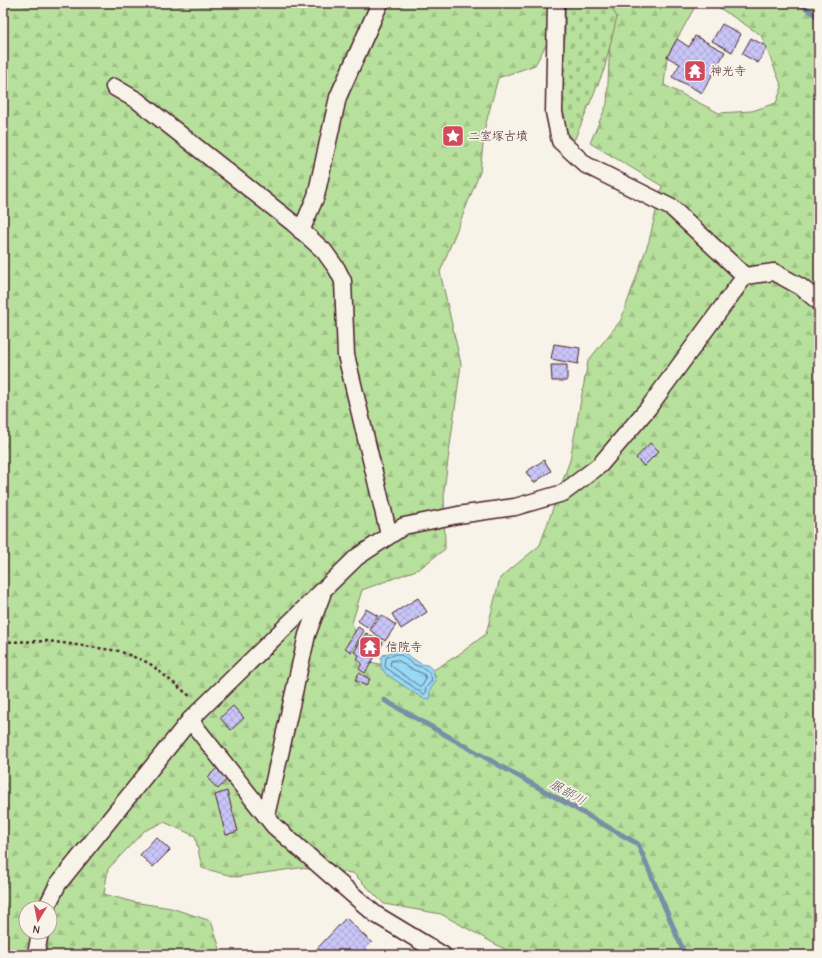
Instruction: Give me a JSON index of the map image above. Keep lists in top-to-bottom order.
{
  "water": ["服部川"],
  "places": {
    "temple": ["神光寺", "信院寺"],
    "place": ["二室塚古墳"]
  },
  "north": "bottom"
}
